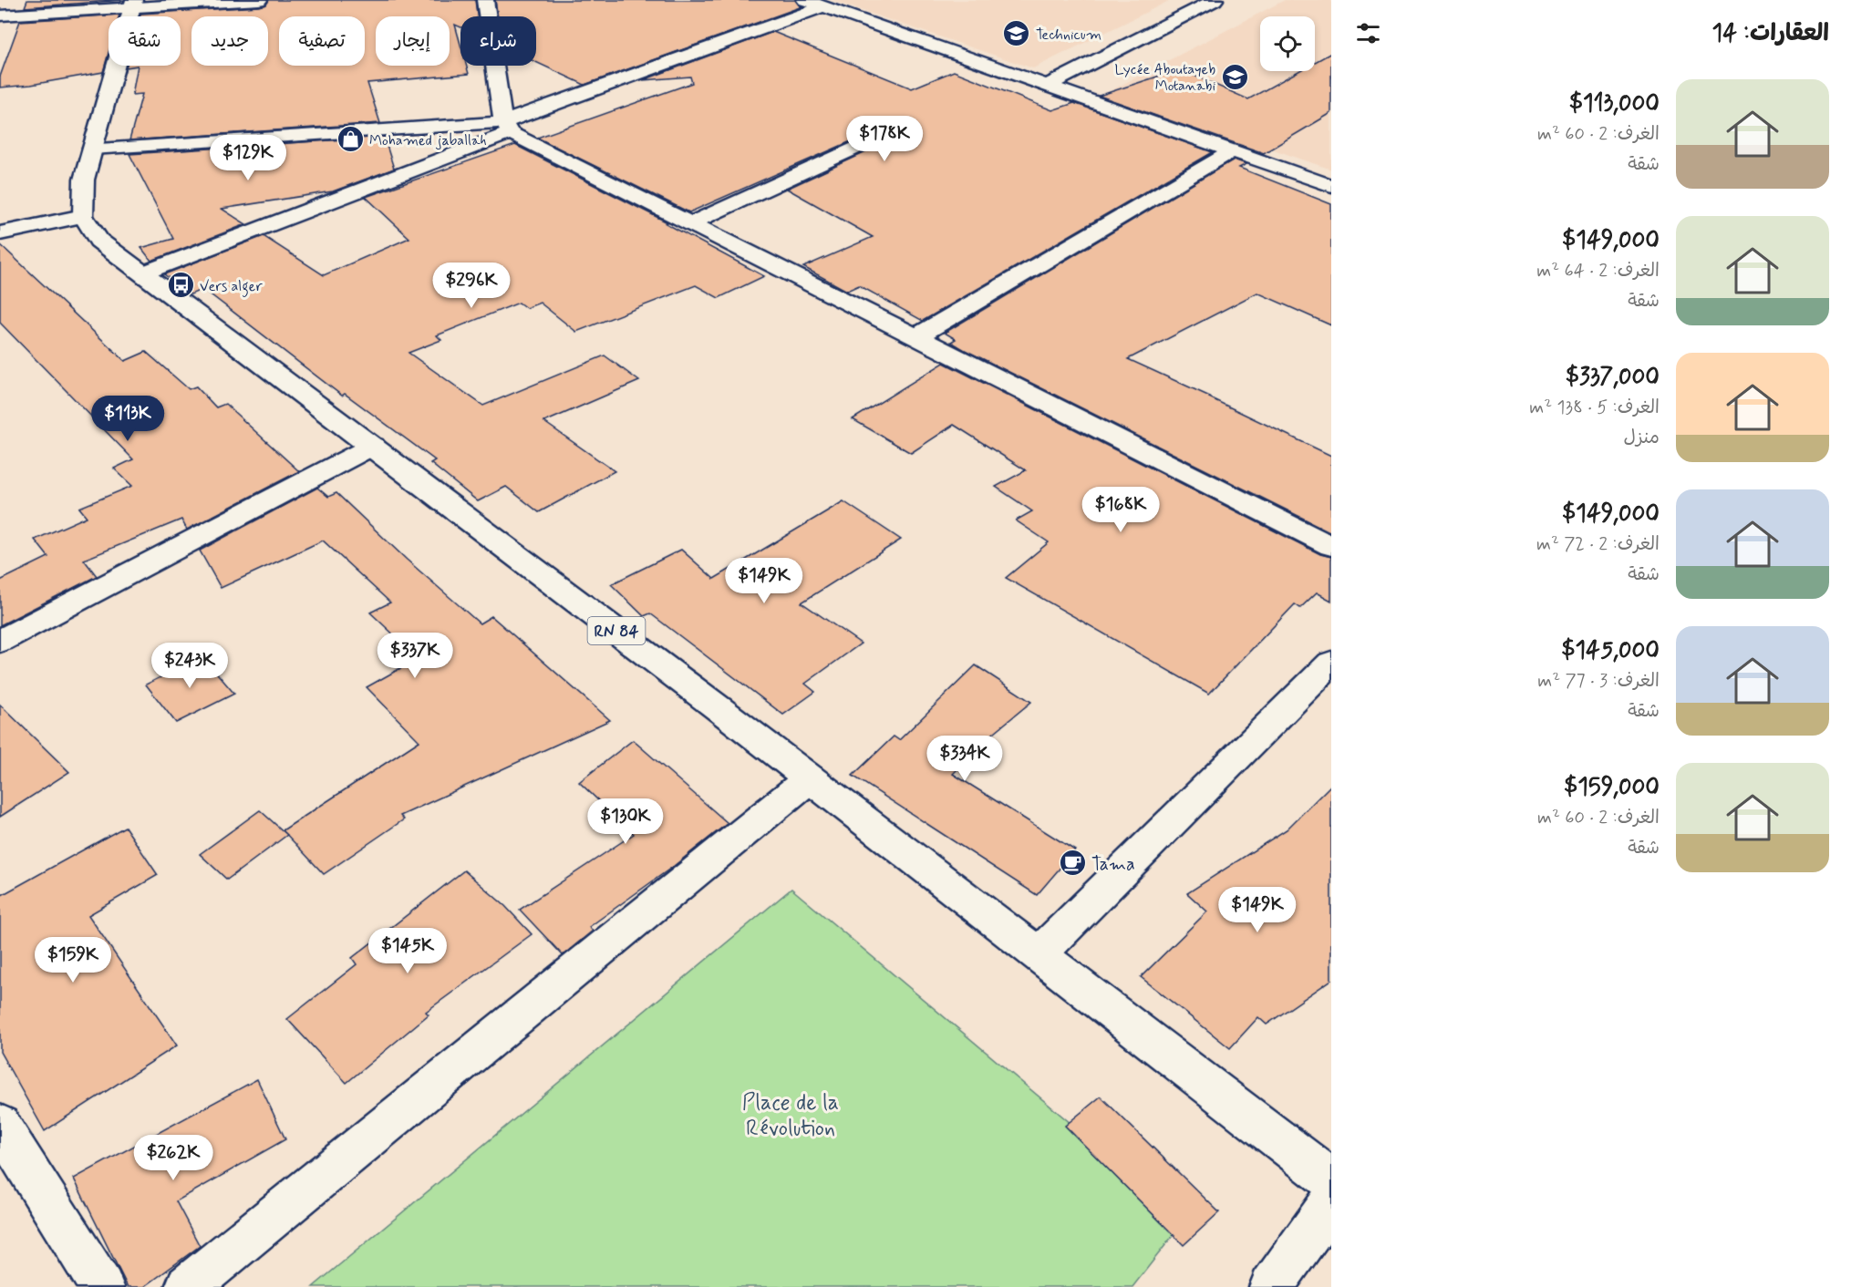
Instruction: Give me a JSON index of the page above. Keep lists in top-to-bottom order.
{
  "streets": {
    "street": ["RN 84"]
  },
  "parks": ["Place de la Révolution"],
  "places": {
    "school or university": ["Technicum", "Lycée Aboutayeb Motanabi"],
    "shop": ["Mohamed jaballah"],
    "bus stop": ["Vers alger"],
    "cafe": ["Tama"]
  },
  "page": {
    "heading": "العقارات: 14",
    "chip": [
      "شراء",
      "إيجار",
      "تصفية",
      "جديد",
      "شقة"
    ],
    "list": [
      {
        "name": "$113,000",
        "note": "الغرف: 2 · 60 m² · شقة"
      },
      {
        "name": "$149,000",
        "note": "الغرف: 2 · 64 m² · شقة"
      },
      {
        "name": "$337,000",
        "note": "الغرف: 5 · 138 m² · منزل"
      },
      {
        "name": "$149,000",
        "note": "الغرف: 2 · 72 m² · شقة"
      },
      {
        "name": "$145,000",
        "note": "الغرف: 3 · 77 m² · شقة"
      },
      {
        "name": "$159,000",
        "note": "الغرف: 2 · 60 m² · شقة"
      }
    ],
    "price": [
      "$178K",
      "$129K",
      "$296K",
      "$113K",
      "$168K",
      "$149K",
      "$337K",
      "$243K",
      "$334K",
      "$130K",
      "$149K",
      "$145K",
      "$159K",
      "$262K"
    ]
  }
}
